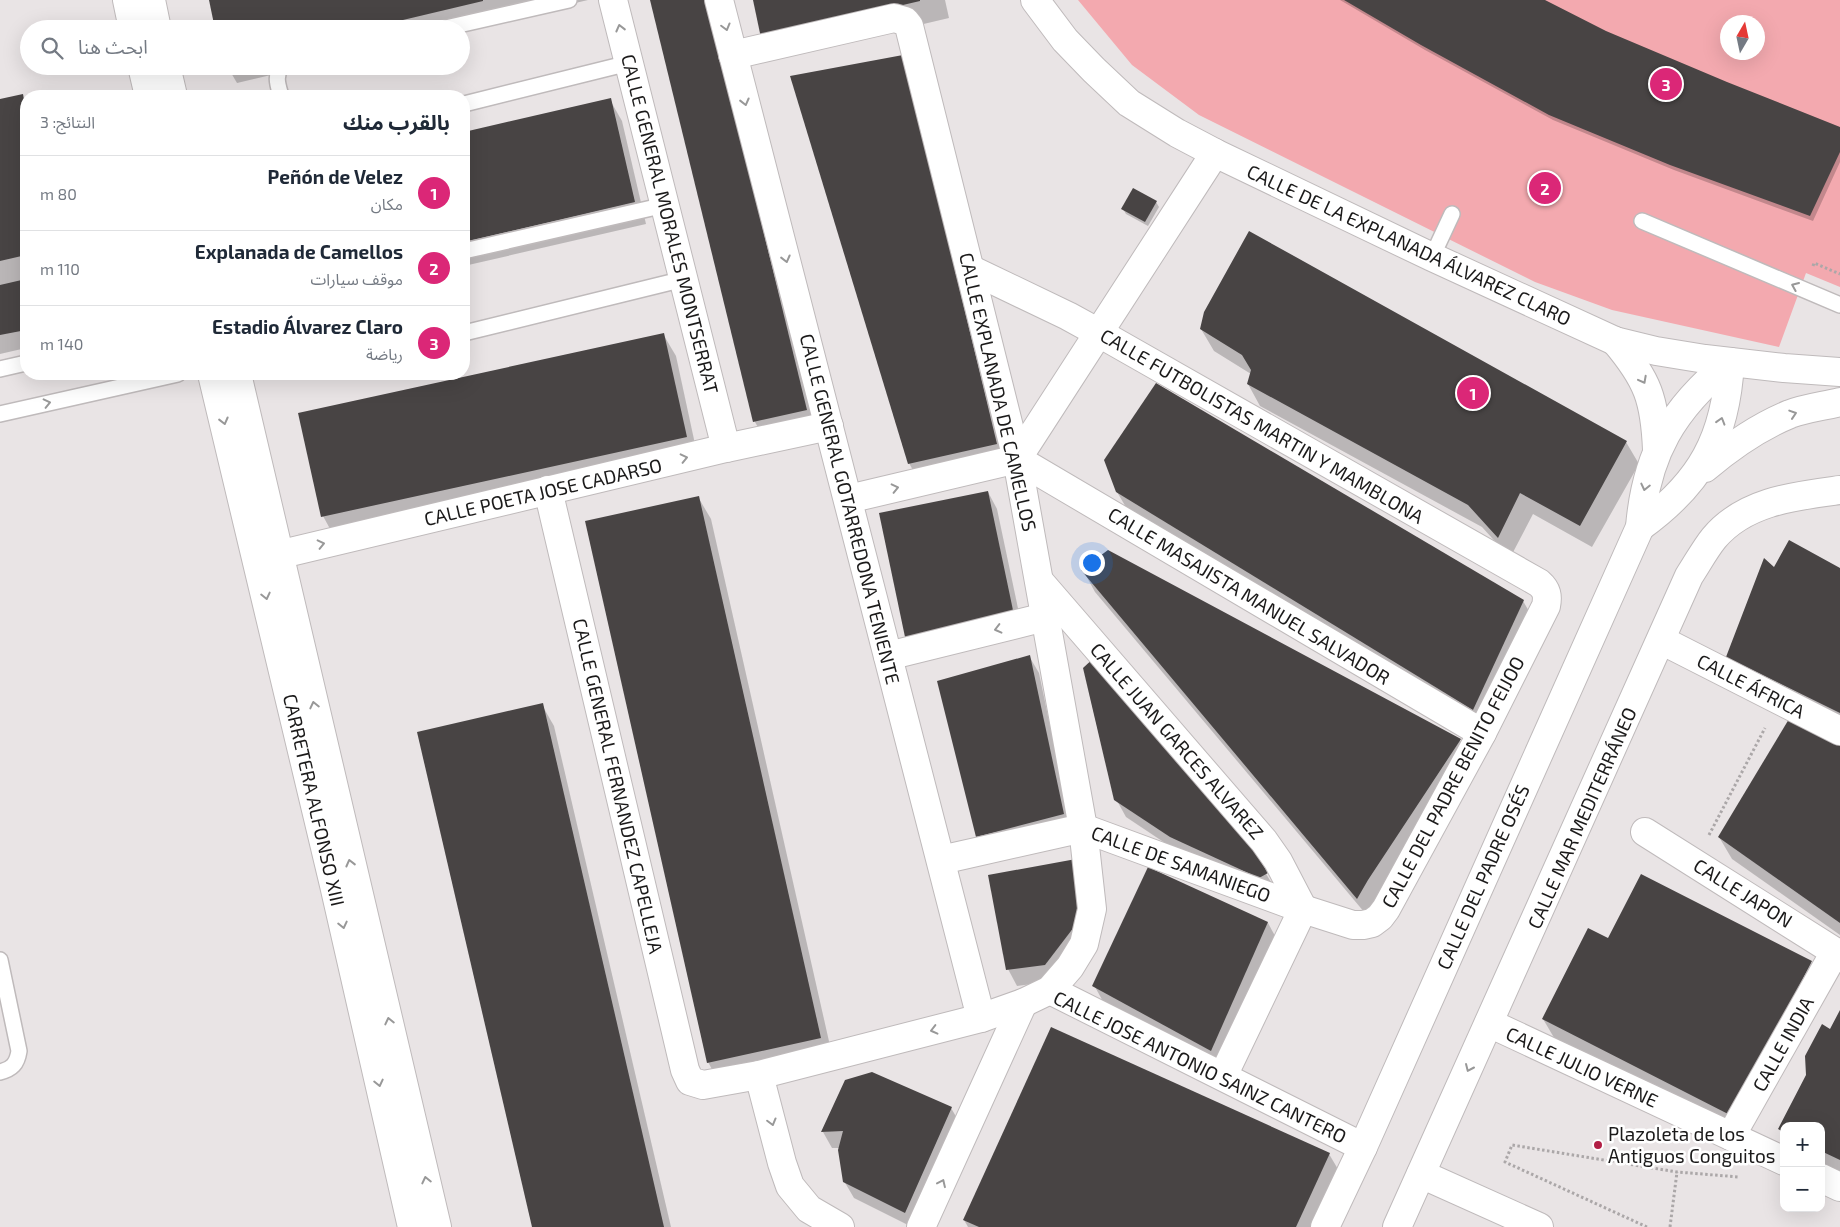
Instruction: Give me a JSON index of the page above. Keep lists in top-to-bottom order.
{
  "streets": {
    "street": [
      "CALLE GENERAL MORALES MONTSERRAT",
      "CALLE DE LA EXPLANADA ÁLVAREZ CLARO",
      "CALLE EXPLANADA DE CAMELLOS",
      "CALLE FUTBOLISTAS MARTIN Y MAMBLONA",
      "CALLE POETA JOSE CADARSO",
      "CALLE GENERAL GOTARREDONA TENIENTE",
      "CALLE MASAJISTA MANUEL SALVADOR",
      "CALLE ÁFRICA",
      "CALLE JUAN GARCES ALVAREZ",
      "CALLE DEL PADRE BENITO FEIJOO",
      "CALLE GENERAL FERNANDEZ CAPELLEJA",
      "CARRETERA ALFONSO XIII",
      "CALLE MAR MEDITERRÁNEO",
      "CALLE DE SAMANIEGO",
      "CALLE DEL PADRE OSÉS",
      "CALLE JAPON",
      "CALLE INDIA",
      "CALLE JOSE ANTONIO SAINZ CANTERO",
      "CALLE JULIO VERNE"
    ]
  },
  "crossings": [
    ["CALLE GENERAL MORALES MONTSERRAT", "CALLE POETA JOSE CADARSO"],
    ["CALLE DE LA EXPLANADA ÁLVAREZ CLARO", "CALLE DEL PADRE OSÉS"],
    ["CALLE EXPLANADA DE CAMELLOS", "CALLE FUTBOLISTAS MARTIN Y MAMBLONA"],
    ["CALLE EXPLANADA DE CAMELLOS", "CALLE GENERAL GOTARREDONA TENIENTE"],
    ["CALLE EXPLANADA DE CAMELLOS", "CALLE MASAJISTA MANUEL SALVADOR"],
    ["CALLE EXPLANADA DE CAMELLOS", "CALLE JUAN GARCES ALVAREZ"],
    ["CALLE EXPLANADA DE CAMELLOS", "CALLE DE SAMANIEGO"],
    ["CALLE EXPLANADA DE CAMELLOS", "CALLE JOSE ANTONIO SAINZ CANTERO"],
    ["CALLE FUTBOLISTAS MARTIN Y MAMBLONA", "CALLE DEL PADRE BENITO FEIJOO"],
    ["CALLE POETA JOSE CADARSO", "CALLE GENERAL GOTARREDONA TENIENTE"],
    ["CALLE POETA JOSE CADARSO", "CALLE GENERAL FERNANDEZ CAPELLEJA"],
    ["CALLE POETA JOSE CADARSO", "CARRETERA ALFONSO XIII"],
    ["CALLE GENERAL GOTARREDONA TENIENTE", "CALLE DE SAMANIEGO"],
    ["CALLE GENERAL GOTARREDONA TENIENTE", "CALLE JOSE ANTONIO SAINZ CANTERO"],
    ["CALLE MASAJISTA MANUEL SALVADOR", "CALLE DEL PADRE BENITO FEIJOO"],
    ["CALLE ÁFRICA", "CALLE MAR MEDITERRÁNEO"],
    ["CALLE JUAN GARCES ALVAREZ", "CALLE DEL PADRE BENITO FEIJOO"],
    ["CALLE JUAN GARCES ALVAREZ", "CALLE DE SAMANIEGO"],
    ["CALLE DEL PADRE BENITO FEIJOO", "CALLE DE SAMANIEGO"],
    ["CALLE GENERAL FERNANDEZ CAPELLEJA", "CALLE JOSE ANTONIO SAINZ CANTERO"],
    ["CALLE MAR MEDITERRÁNEO", "CALLE JULIO VERNE"],
    ["CALLE DEL PADRE OSÉS", "CALLE JOSE ANTONIO SAINZ CANTERO"],
    ["CALLE JAPON", "CALLE INDIA"],
    ["CALLE INDIA", "CALLE JULIO VERNE"]
  ],
  "one_way": ["CALLE POETA JOSE CADARSO", "CALLE GENERAL GOTARREDONA TENIENTE"],
  "places": ["Plazoleta de los Antiguos Conguitos"],
  "north": "top",
  "page": {
    "search": "ابحث هنا",
    "pins": ["3", "2", "1"],
    "heading": ["بالقرب منك", "النتائج: 3"],
    "list": [
      {
        "mark": "1",
        "name": "Peñón de Velez",
        "note": "مكان",
        "value": "80 m"
      },
      {
        "mark": "2",
        "name": "Explanada de Camellos",
        "note": "موقف سيارات",
        "value": "110 m"
      },
      {
        "mark": "3",
        "name": "Estadio Álvarez Claro",
        "note": "رياضة",
        "value": "140 m"
      }
    ],
    "map_buttons": ["+", "−"]
  }
}
